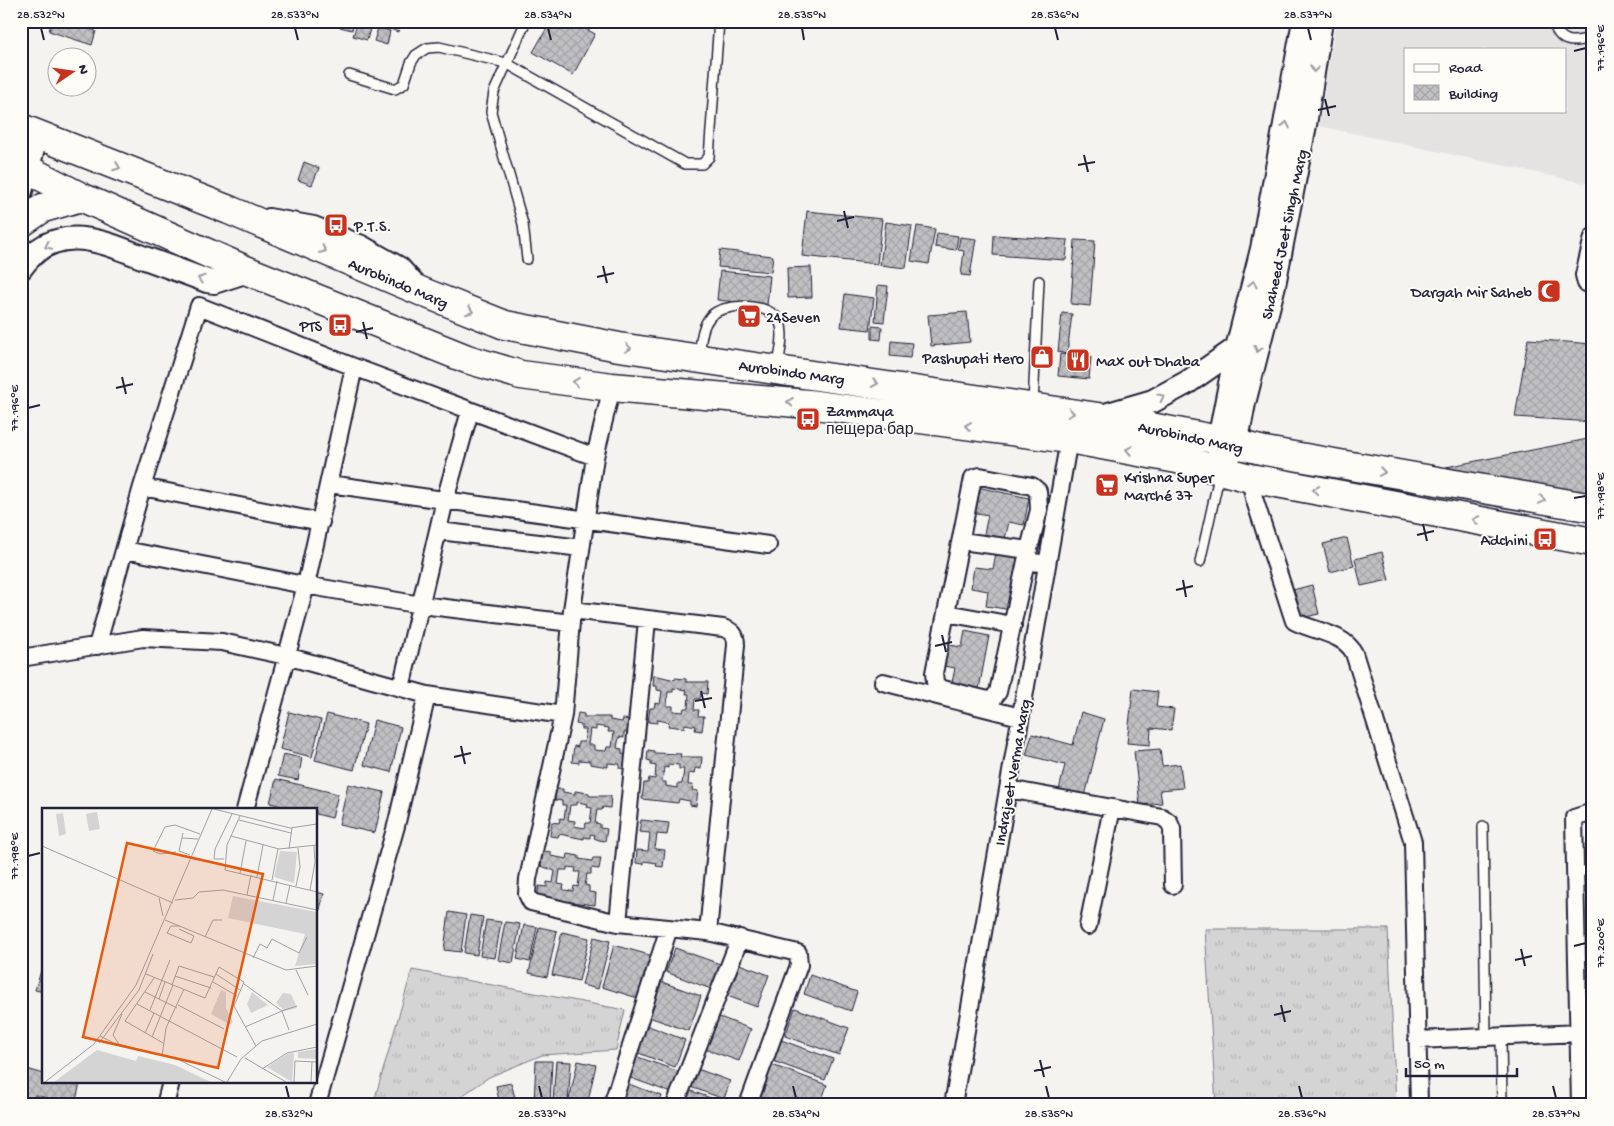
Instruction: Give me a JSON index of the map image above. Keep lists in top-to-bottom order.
{
  "streets": {
    "highway": ["Aurobindo Marg"],
    "main road": ["Shaheed Jeet Singh Marg"],
    "street": ["Indrajeet Verma Marg"]
  },
  "crossings": [
    ["Shaheed Jeet Singh Marg", "Aurobindo Marg"],
    ["Aurobindo Marg", "Indrajeet Verma Marg"]
  ],
  "places": {
    "bus stop": [
      "P.T.S.",
      "PTS",
      "Zammaya пещера бар",
      "Adchini"
    ],
    "mosque": ["Dargah Mir Saheb"],
    "supermarket": ["24Seven", "Krishna Super Marché 37"],
    "shop": ["Pashupati Hero"],
    "restaurant": ["Max out Dhaba"]
  },
  "legend": ["Road", "Building"],
  "scale_bar": "50 m",
  "north": "right",
  "coordinates": [
    "28.532°N",
    "28.533°N",
    "28.534°N",
    "28.535°N",
    "28.536°N",
    "28.537°N",
    "77.196°E",
    "77.198°E",
    "77.200°E"
  ]
}
